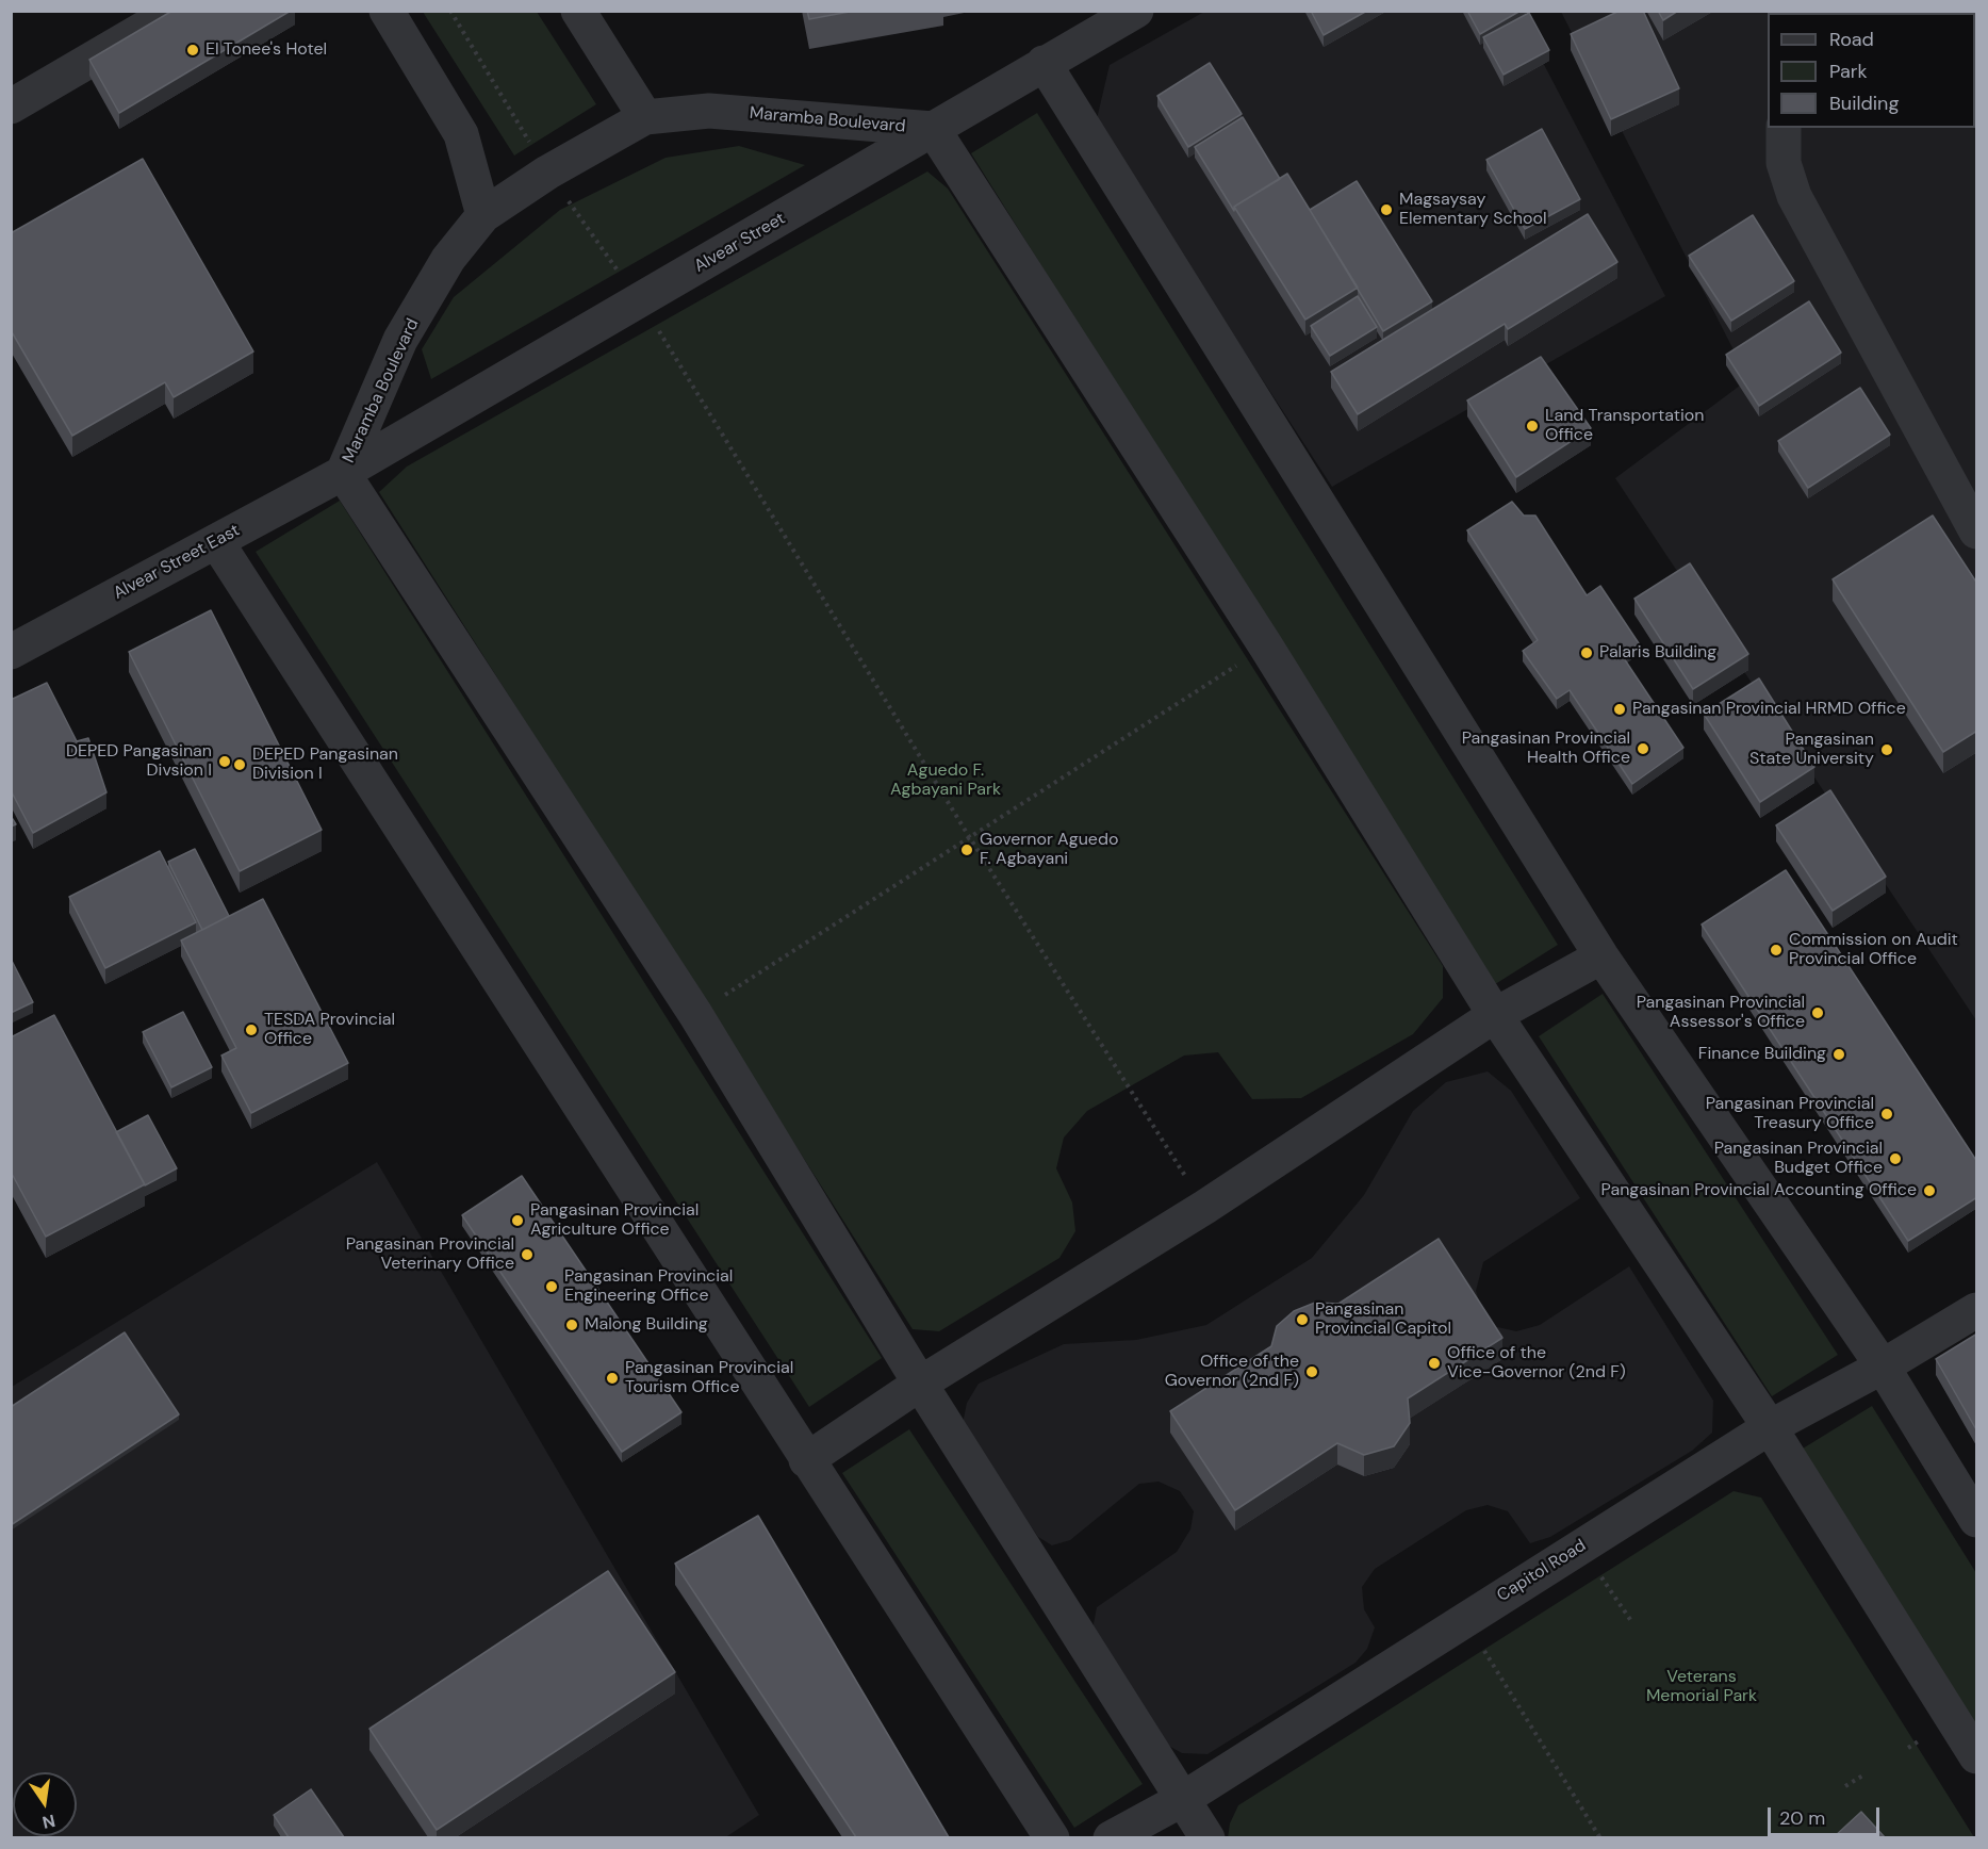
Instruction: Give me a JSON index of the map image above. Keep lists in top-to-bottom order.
{
  "streets": {
    "street": [
      "Maramba Boulevard",
      "Alvear Street",
      "Alvear Street East",
      "Capitol Road"
    ]
  },
  "crossings": [
    ["Maramba Boulevard", "Alvear Street"],
    ["Maramba Boulevard", "Alvear Street East"],
    ["Alvear Street", "Alvear Street East"]
  ],
  "parks": ["Aguedo F. Agbayani Park", "Veterans Memorial Park"],
  "places": [
    "El Tonee's Hotel",
    "Magsaysay Elementary School",
    "Land Transportation Office",
    "Palaris Building",
    "Pangasinan Provincial HRMD Office",
    "Pangasinan Provincial Health Office",
    "Pangasinan State University",
    "DEPED Pangasinan Divsion I",
    "DEPED Pangasinan Division I",
    "Governor Aguedo F. Agbayani",
    "Commission on Audit Provincial Office",
    "Pangasinan Provincial Assessor's Office",
    "TESDA Provincial Office",
    "Finance Building",
    "Pangasinan Provincial Treasury Office",
    "Pangasinan Provincial Budget Office",
    "Pangasinan Provincial Accounting Office",
    "Pangasinan Provincial Agriculture Office",
    "Pangasinan Provincial Veterinary Office",
    "Pangasinan Provincial Engineering Office",
    "Pangasinan Provincial Capitol",
    "Malong Building",
    "Office of the Vice-Governor (2nd F)",
    "Office of the Governor (2nd F)",
    "Pangasinan Provincial Tourism Office"
  ],
  "legend": ["Road", "Park", "Building"],
  "scale_bar": "20 m",
  "north": "bottom"
}
